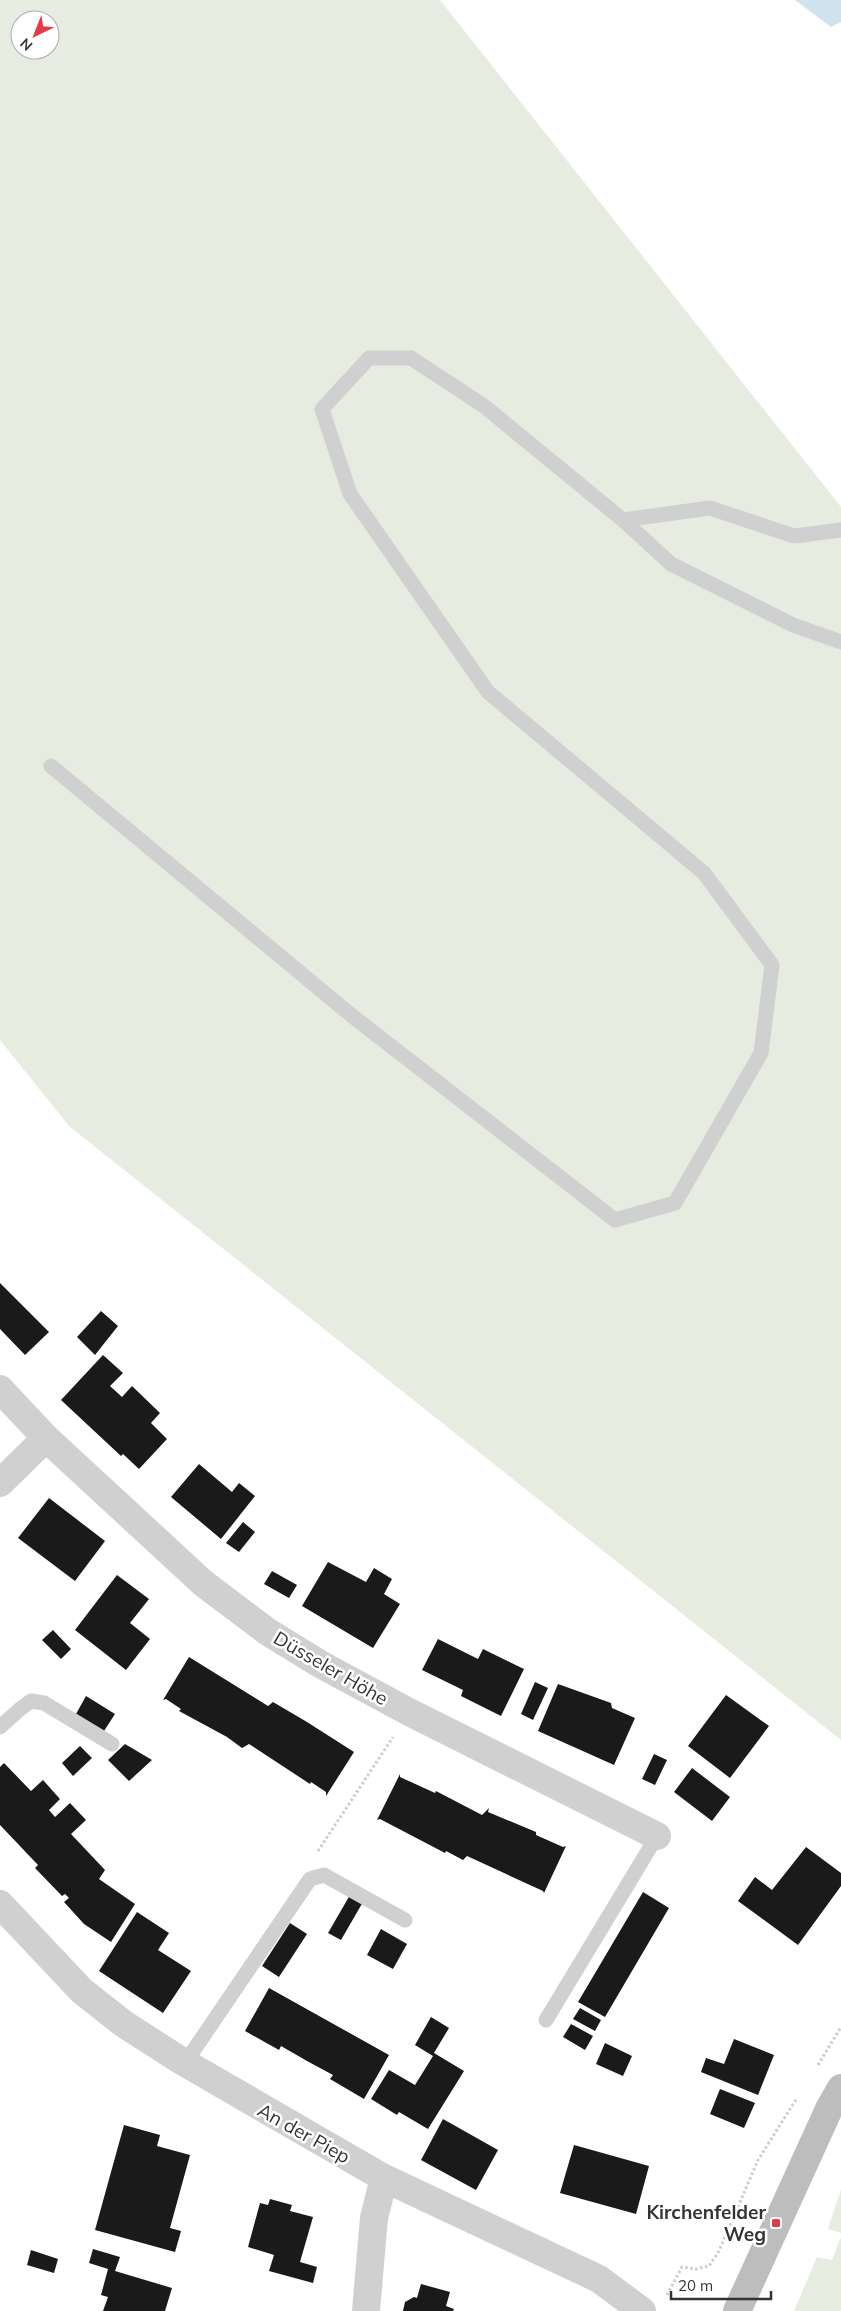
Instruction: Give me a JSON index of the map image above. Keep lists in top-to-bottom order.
{
  "streets": {
    "street": ["Düsseler Höhe", "An der Piep"]
  },
  "places": {
    "transit": ["Kirchenfelder Weg"]
  },
  "scale_bar": "20 m",
  "north": "bottom left"
}
